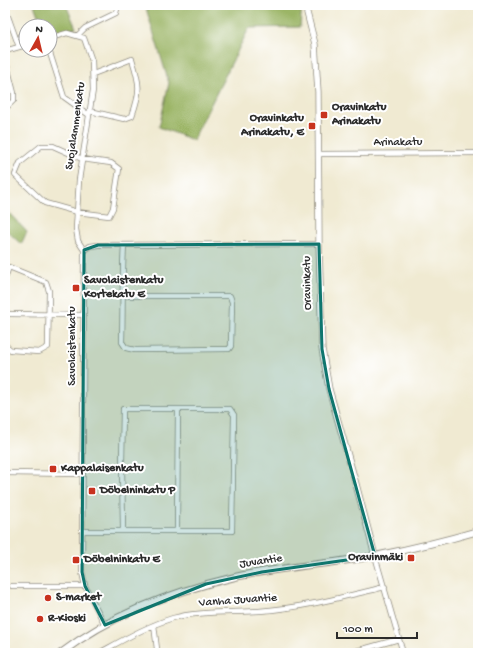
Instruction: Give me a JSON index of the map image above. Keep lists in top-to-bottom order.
{
  "streets": {
    "main road": ["Juvantie"],
    "street": [
      "Suojalammenkatu",
      "Arinakatu",
      "Oravinkatu",
      "Savolaistenkatu",
      "Vanha Juvantie"
    ]
  },
  "crossings": [
    ["Suojalammenkatu", "Savolaistenkatu"],
    ["Arinakatu", "Oravinkatu"],
    ["Oravinkatu", "Juvantie"],
    ["Savolaistenkatu", "Juvantie"]
  ],
  "places": {
    "transit": [
      "Oravinkatu Arinakatu",
      "Oravinkatu Arinakatu, E",
      "Savolaistenkatu Kortekatu E",
      "Kappalaisenkatu",
      "Döbelninkatu P",
      "Oravinmäki",
      "Döbelninkatu E"
    ],
    "other": ["S-market", "R-Kioski"]
  },
  "scale_bar": "100 m",
  "north": "top"
}
